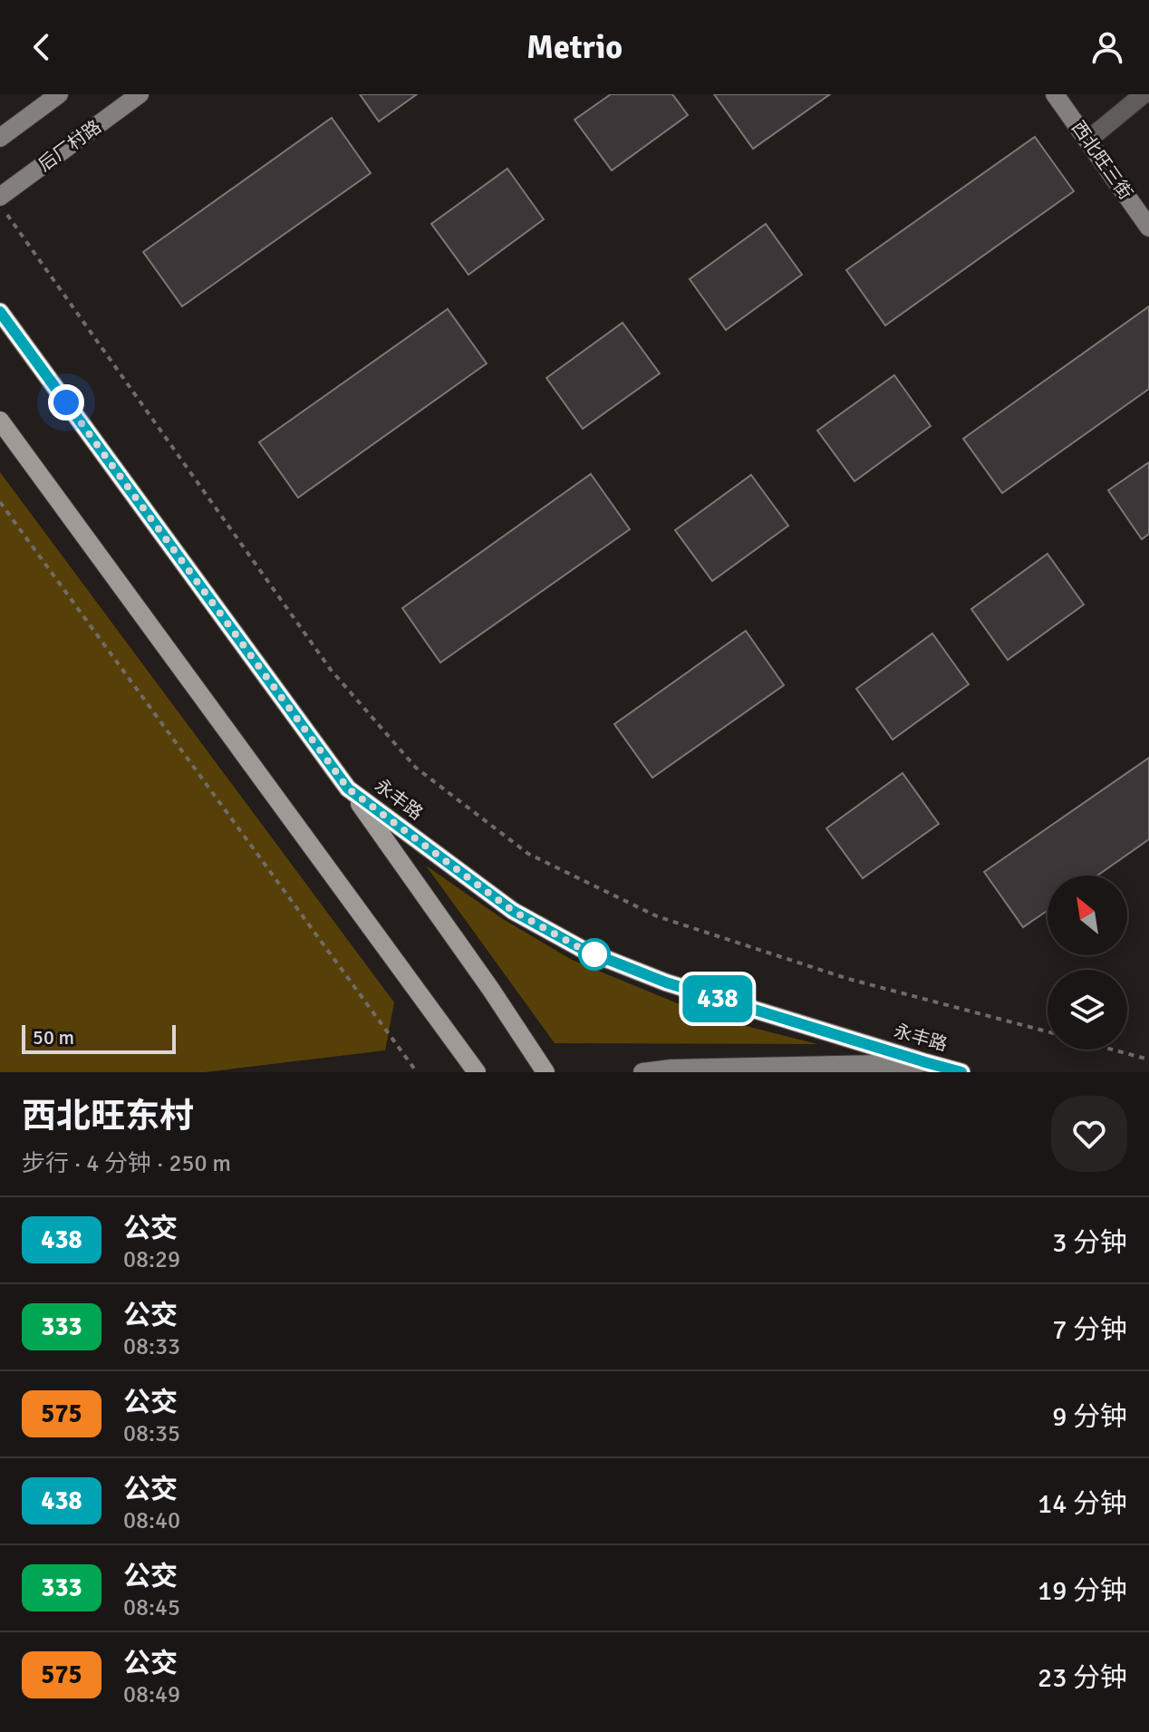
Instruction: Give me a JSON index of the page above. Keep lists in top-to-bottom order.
{
  "streets": {
    "main road": ["后厂村路", "西北旺三街", "永丰路"]
  },
  "lines": ["bus line 438"],
  "scale_bar": "50 m",
  "north": "top left",
  "page": {
    "header": "Metrio",
    "on_map": "438",
    "scale": "50 m",
    "heading": ["西北旺东村", "步行 · 4 分钟 · 250 m"],
    "list": [
      {
        "mark": "438",
        "name": "公交",
        "note": "08:29",
        "value": "3 分钟"
      },
      {
        "mark": "333",
        "name": "公交",
        "note": "08:33",
        "value": "7 分钟"
      },
      {
        "mark": "575",
        "name": "公交",
        "note": "08:35",
        "value": "9 分钟"
      },
      {
        "mark": "438",
        "name": "公交",
        "note": "08:40",
        "value": "14 分钟"
      },
      {
        "mark": "333",
        "name": "公交",
        "note": "08:45",
        "value": "19 分钟"
      },
      {
        "mark": "575",
        "name": "公交",
        "note": "08:49",
        "value": "23 分钟"
      }
    ]
  }
}
